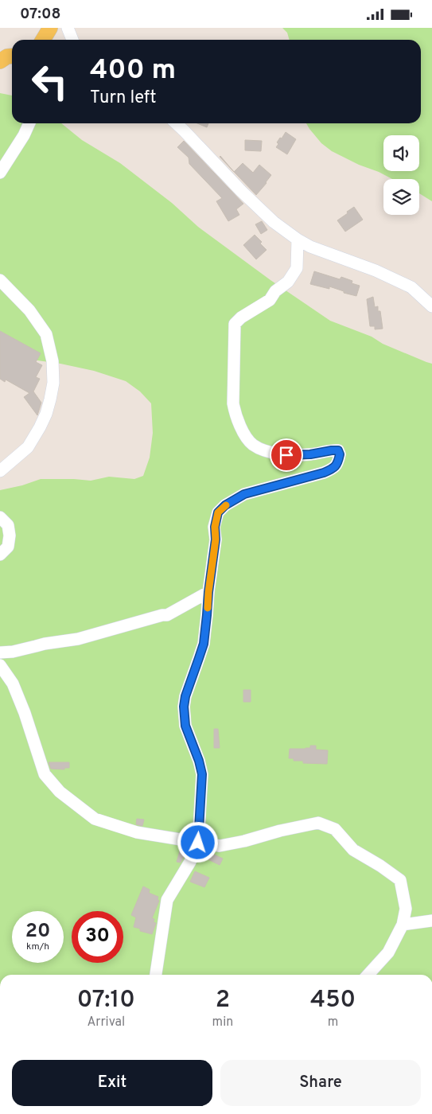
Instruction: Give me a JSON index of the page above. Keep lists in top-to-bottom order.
{
  "page": {
    "status": "07:08",
    "turn": ["400 m", "Turn left"],
    "speed": "20 km/h",
    "limit": "30",
    "eta": [
      "07:10",
      "Arrival",
      "2",
      "min",
      "450",
      "m"
    ],
    "buttons": ["Exit", "Share"]
  }
}
